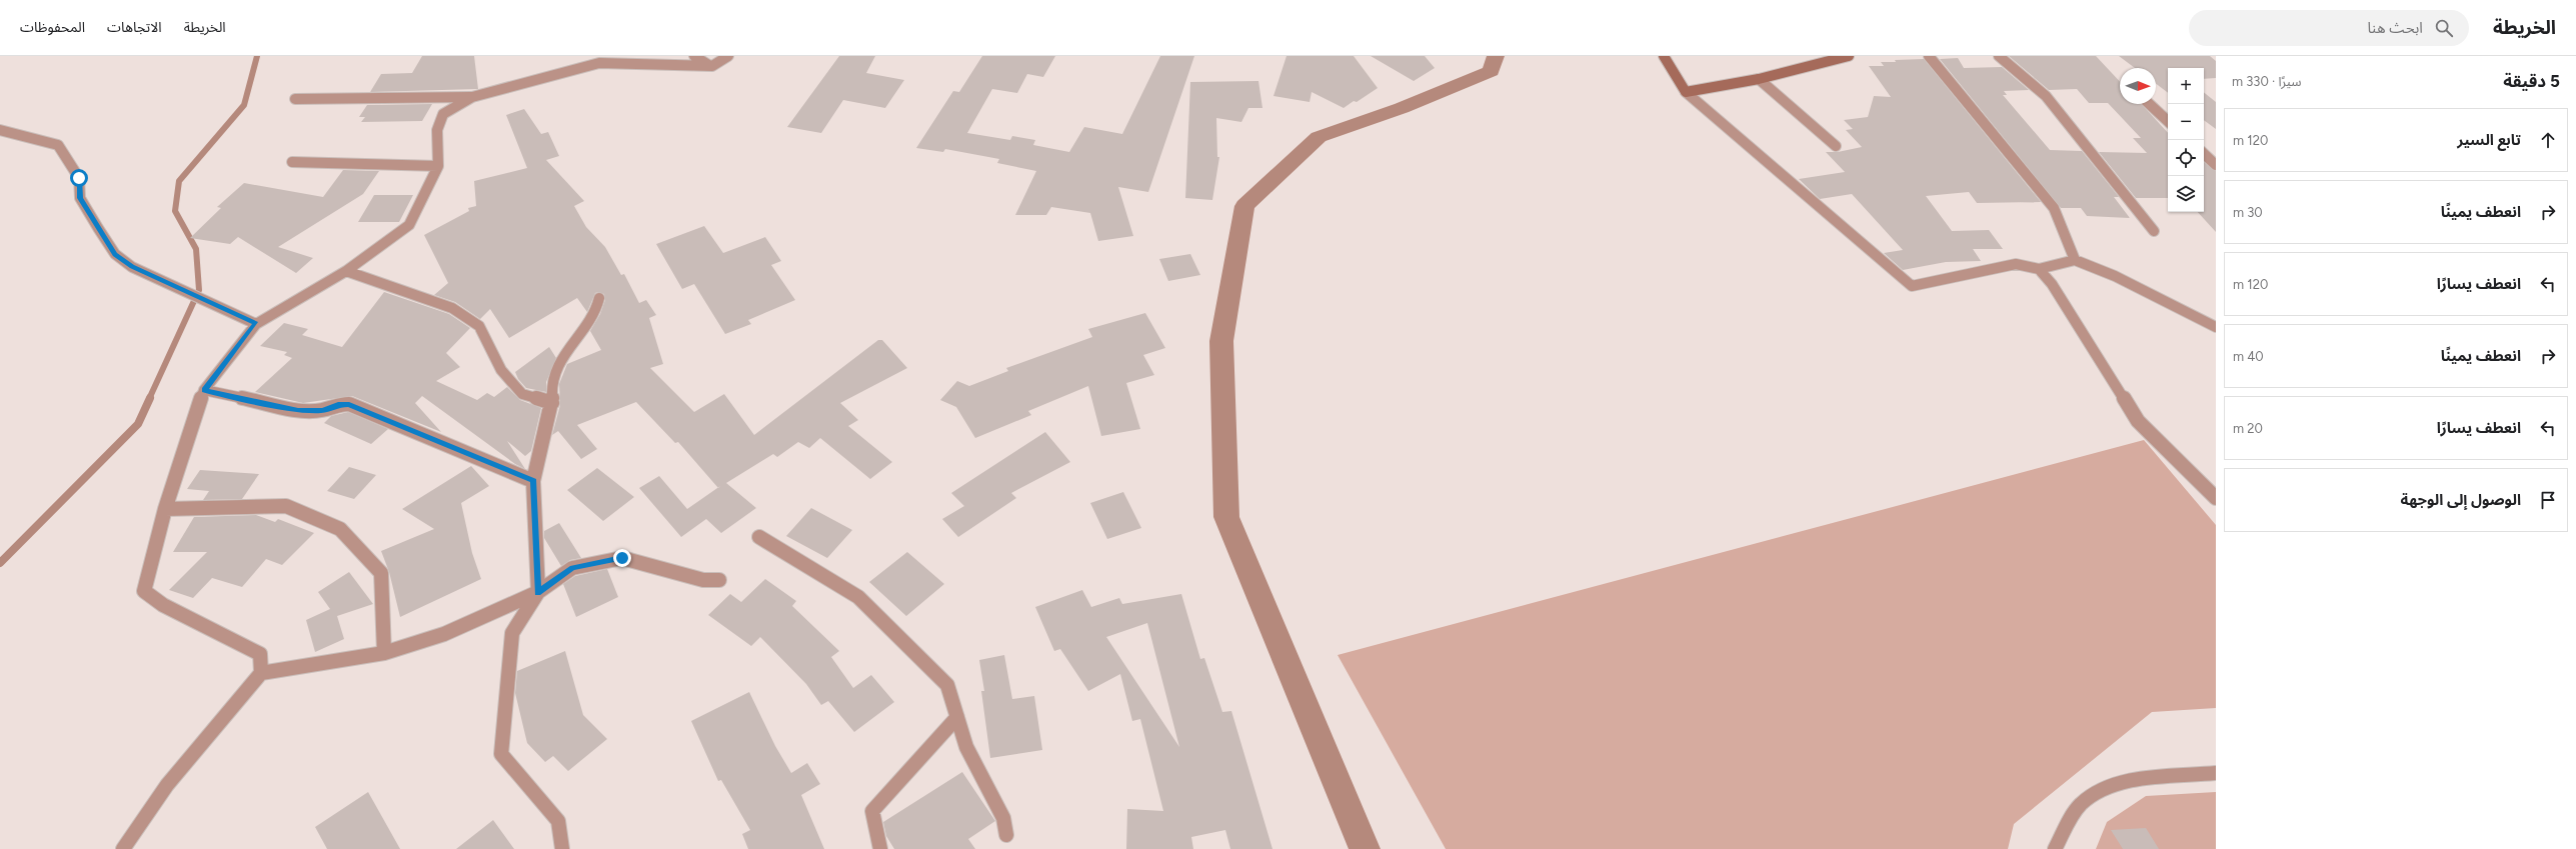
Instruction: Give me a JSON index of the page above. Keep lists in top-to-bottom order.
{
  "north": "right",
  "page": {
    "header": "الخريطة",
    "search": "ابحث هنا",
    "nav": ["الخريطة", "الاتجاهات", "المحفوظات"],
    "heading": ["5 دقيقة", "سيرًا · 330 m"],
    "map_buttons": ["+", "−"],
    "list": [
      ["تابع السير", "120 m"],
      ["انعطف يمينًا", "30 m"],
      ["انعطف يسارًا", "120 m"],
      ["انعطف يمينًا", "40 m"],
      ["انعطف يسارًا", "20 m"],
      "الوصول إلى الوجهة"
    ]
  }
}
